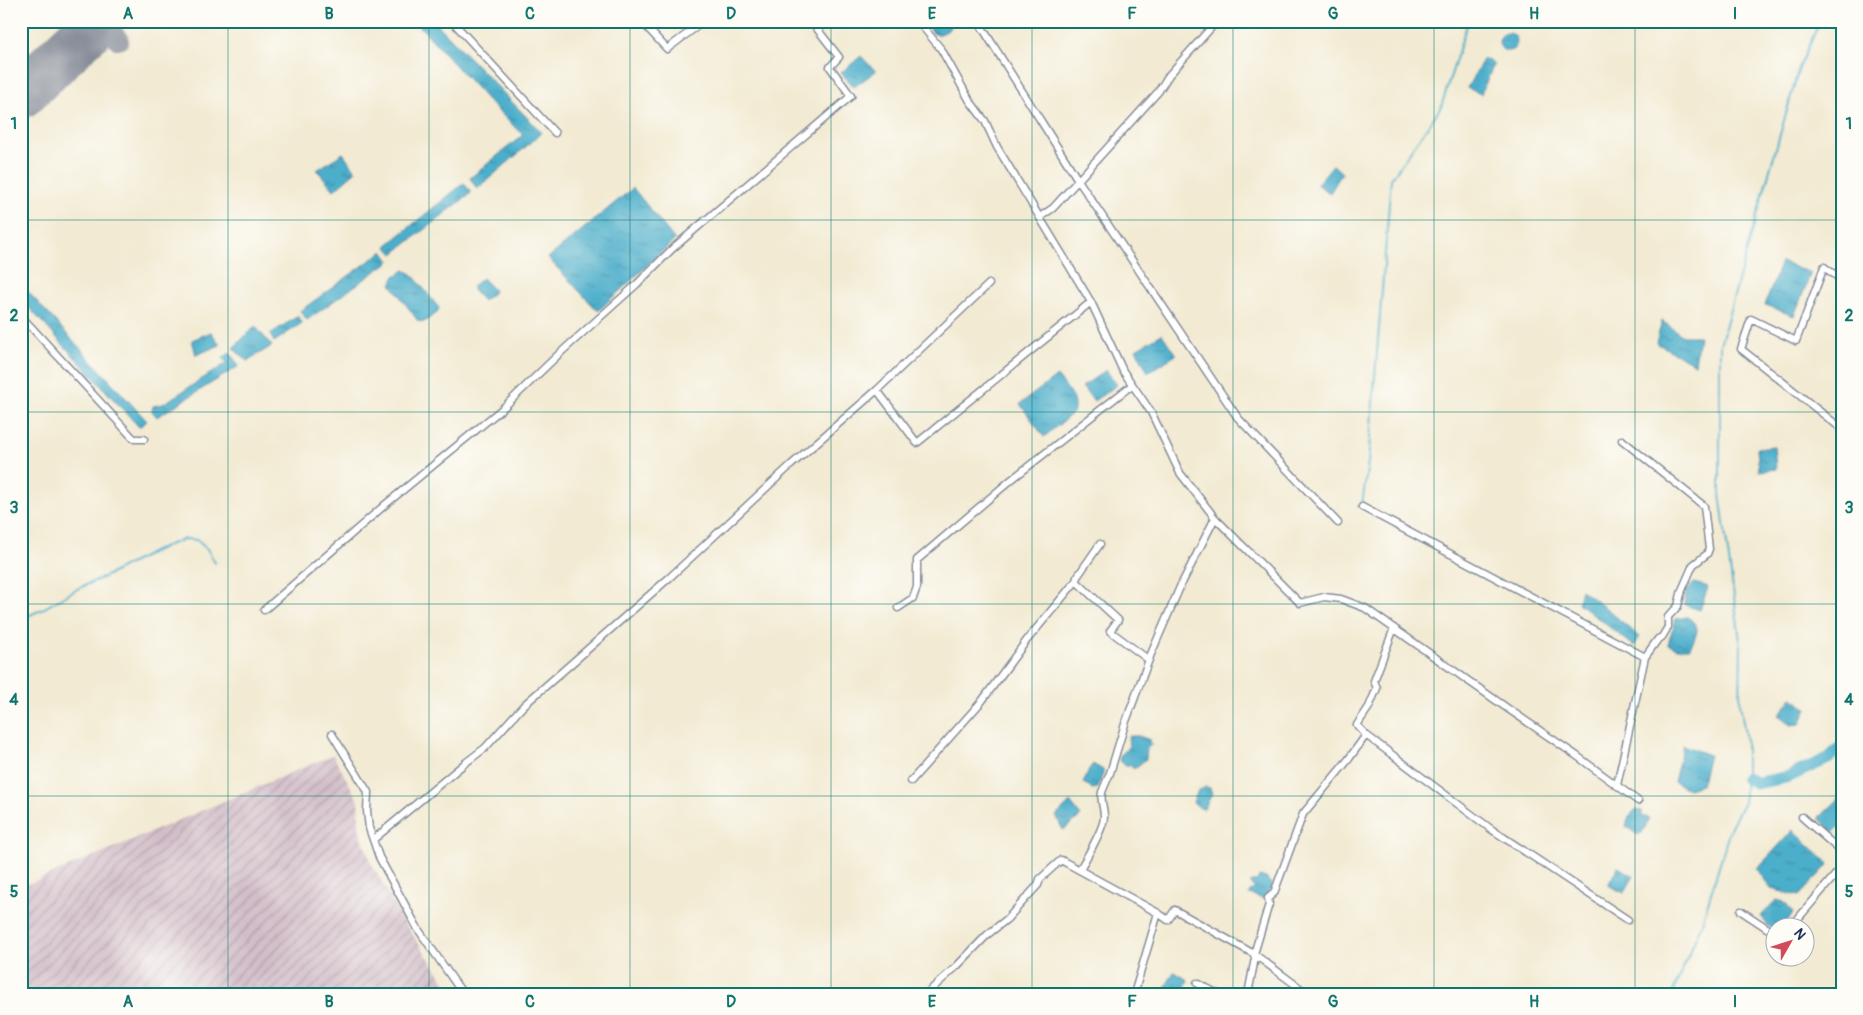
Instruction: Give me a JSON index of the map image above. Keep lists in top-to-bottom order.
{
  "north": "top right",
  "grid": {
    "columns": [
      "A",
      "B",
      "C",
      "D",
      "E",
      "F",
      "G",
      "H",
      "I"
    ],
    "rows": [
      "1",
      "2",
      "3",
      "4",
      "5"
    ]
  }
}
